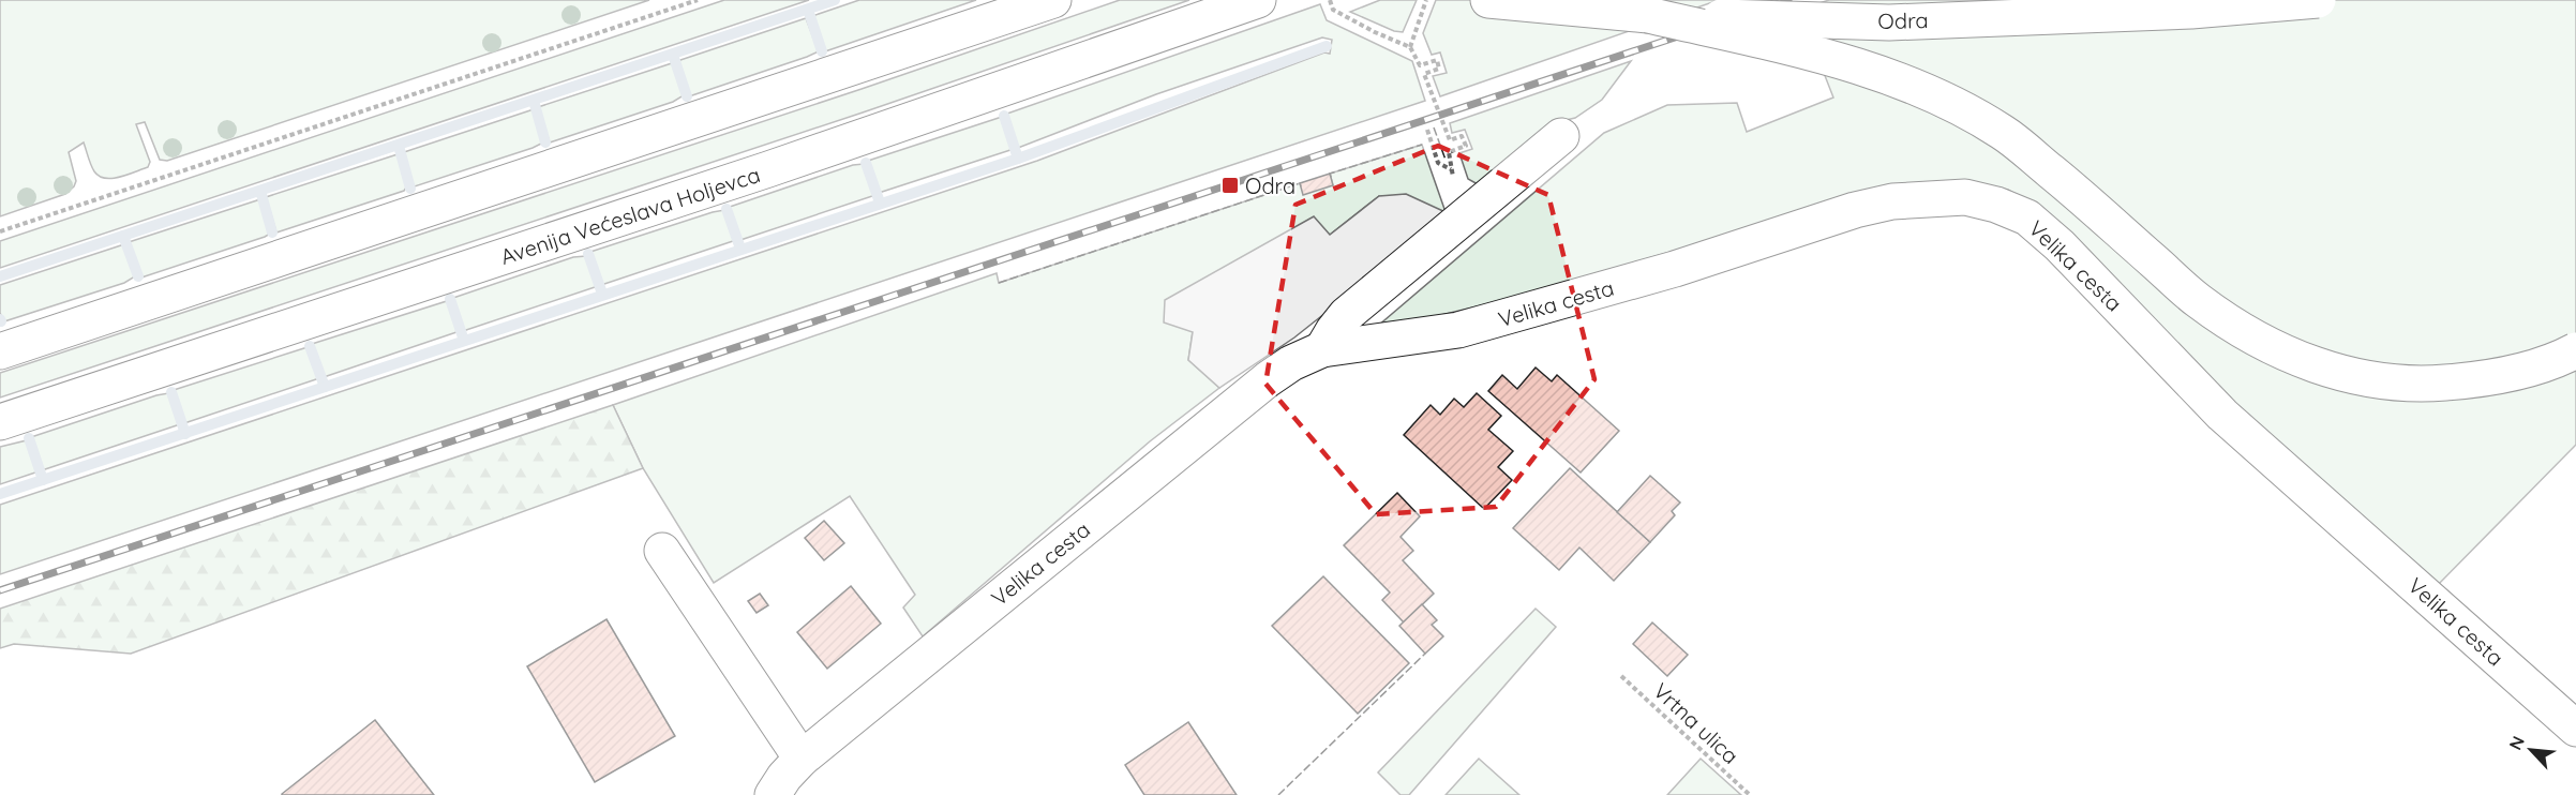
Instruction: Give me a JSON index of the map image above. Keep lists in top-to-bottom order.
{
  "streets": {
    "main road": ["Odra", "Avenija Većeslava Holjevca", "Velika cesta"],
    "path": ["Vrtna ulica"]
  },
  "places": {
    "transit": ["Odra"]
  },
  "north": "top left"
}
